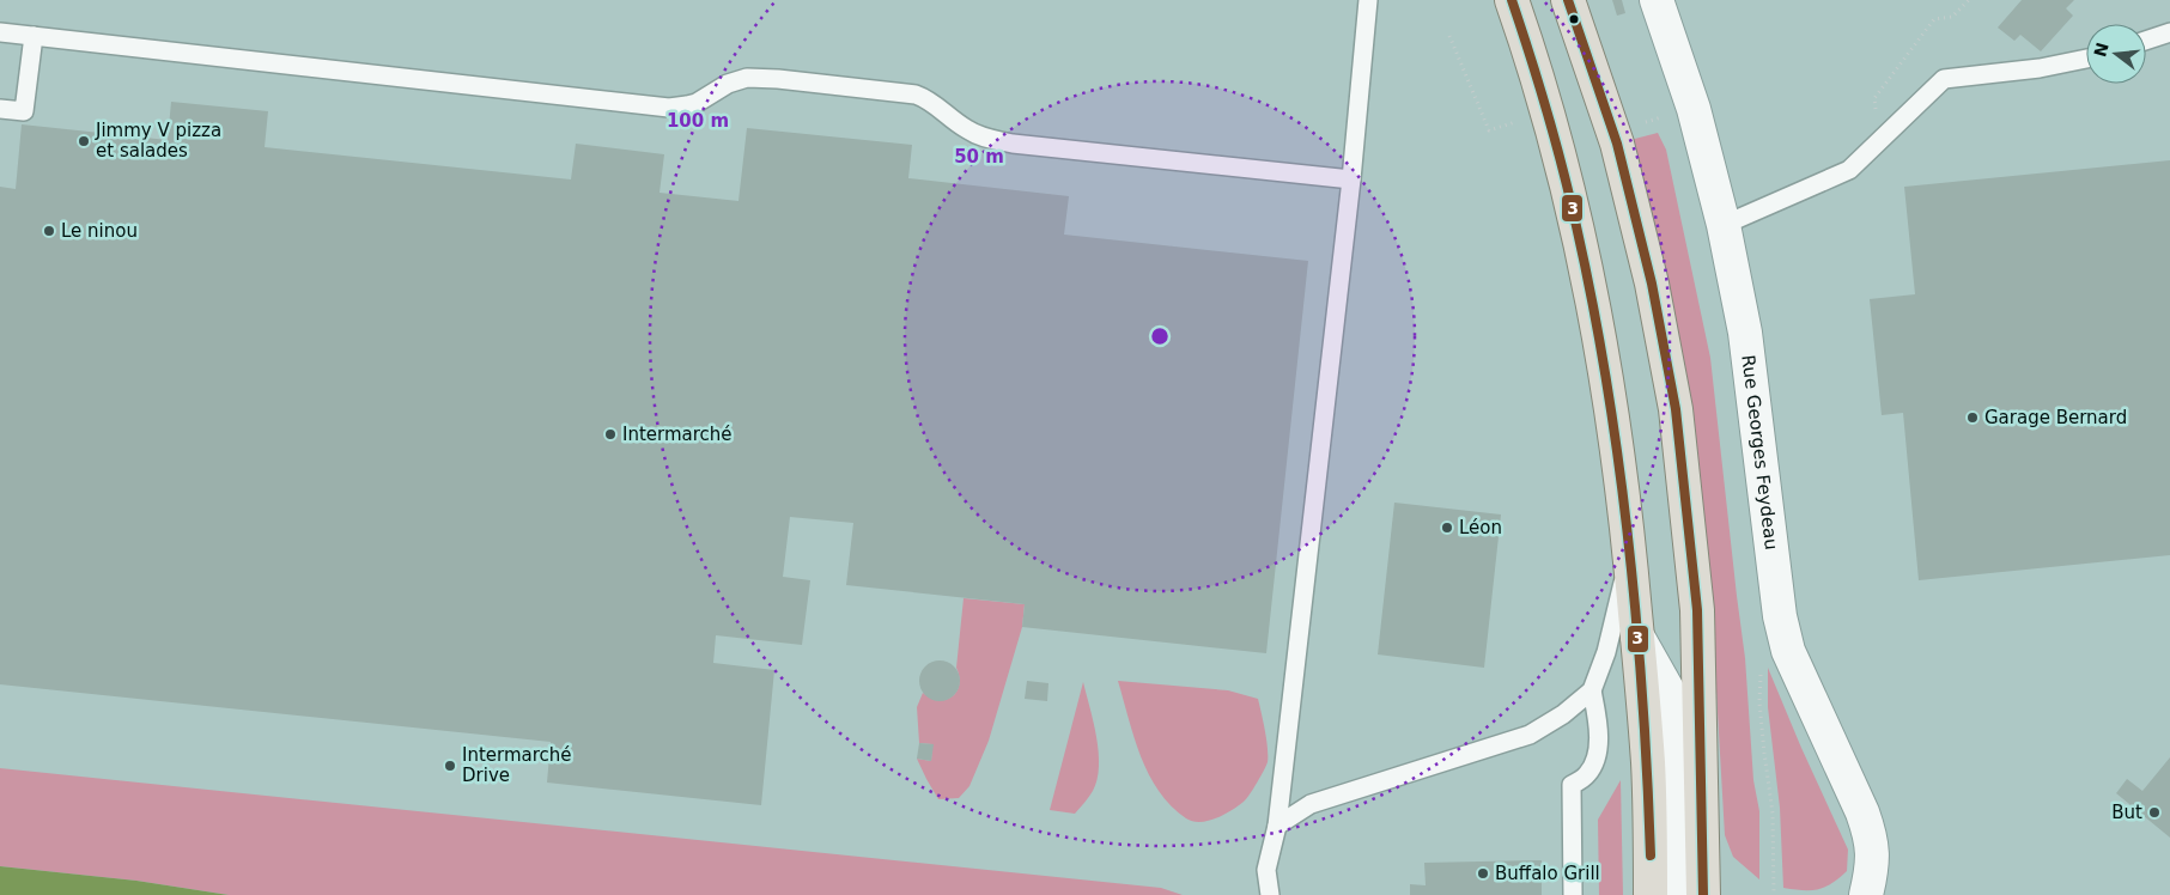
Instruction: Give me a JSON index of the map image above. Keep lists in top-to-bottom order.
{
  "streets": {
    "street": ["Rue Georges Feydeau"]
  },
  "places": [
    "Jimmy V pizza et salades",
    "Le ninou",
    "Garage Bernard",
    "Intermarché",
    "Léon",
    "Intermarché Drive",
    "But",
    "Buffalo Grill"
  ],
  "lines": ["transit line 3"],
  "north": "left",
  "rings": ["100 m", "50 m"]
}
